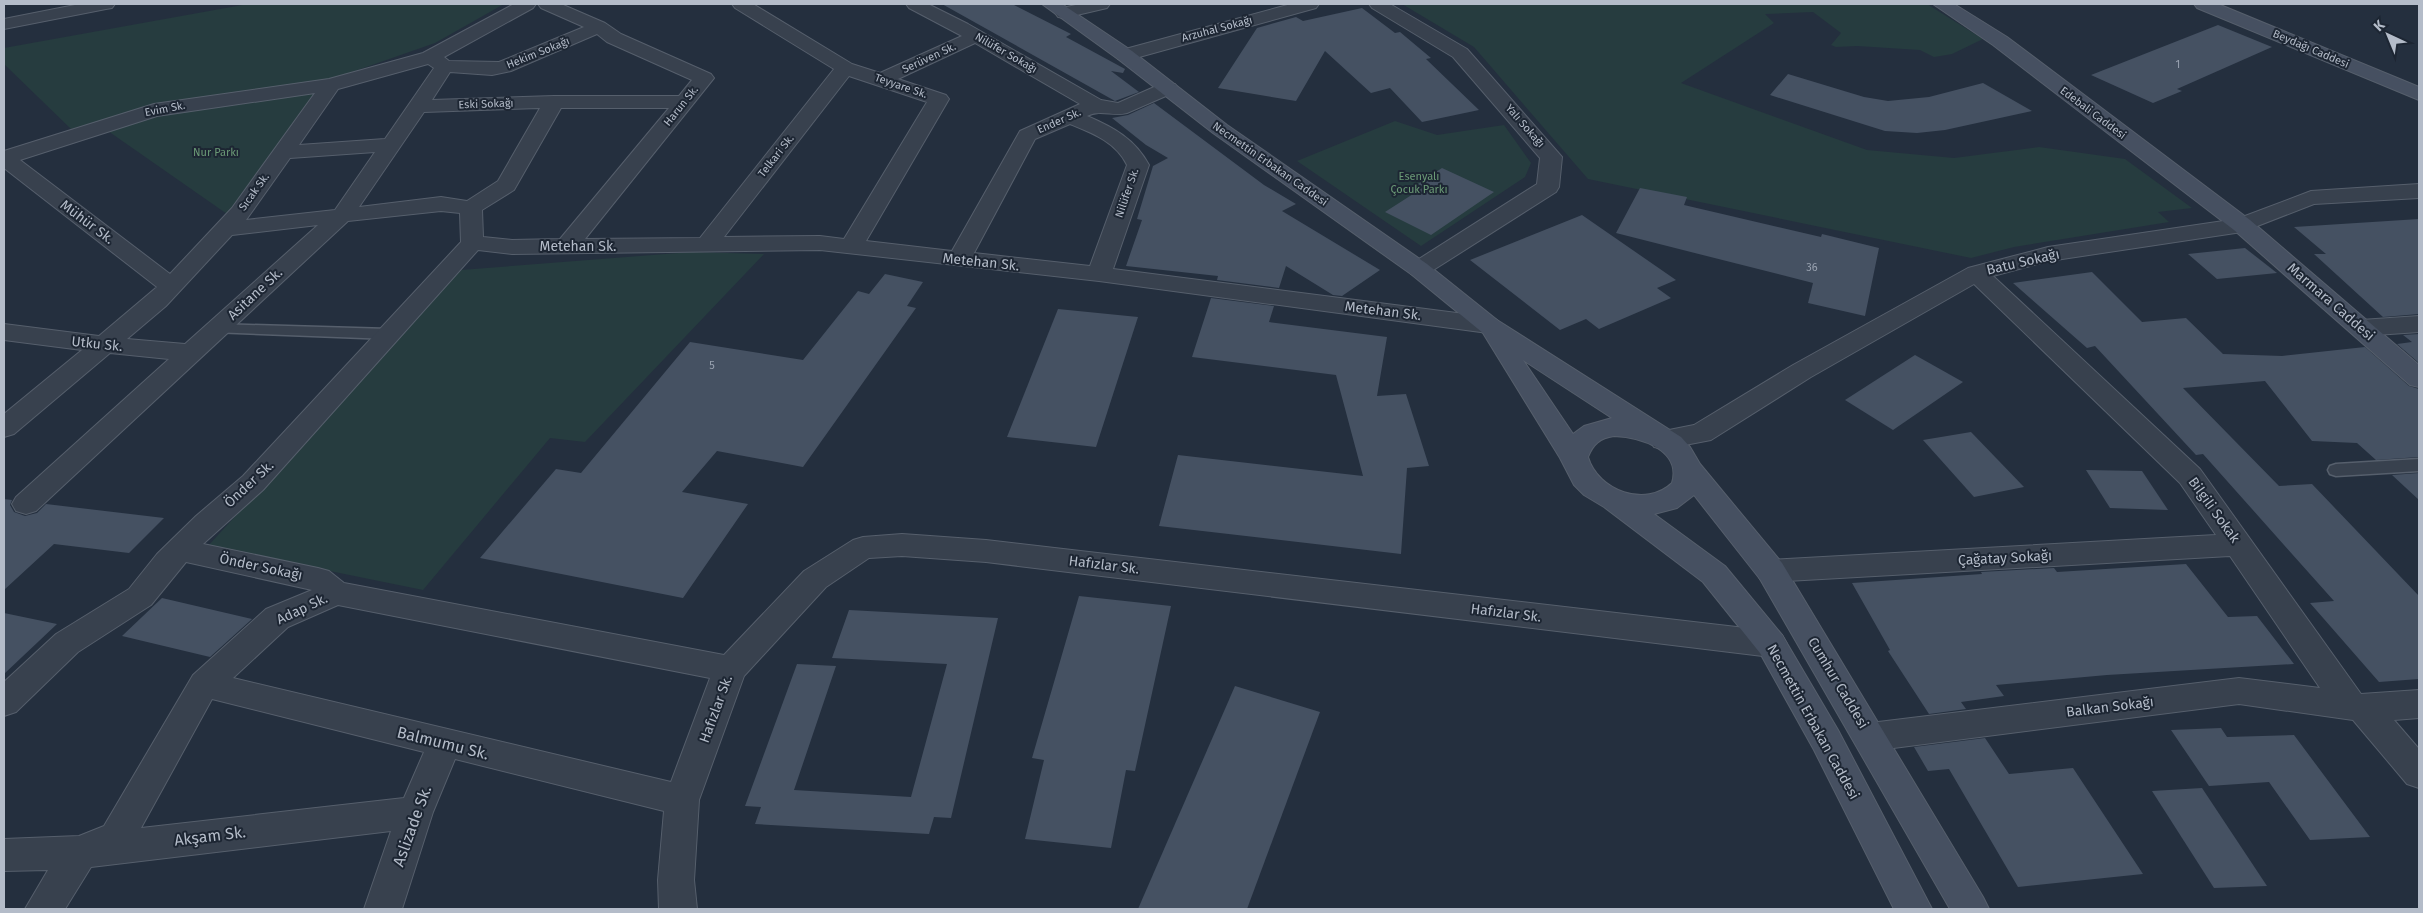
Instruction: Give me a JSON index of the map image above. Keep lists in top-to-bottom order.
{
  "streets": {
    "main road": [
      "Beydağı Caddesi",
      "Edebali Caddesi",
      "Necmettin Erbakan Caddesi",
      "Marmara Caddesi",
      "Cumhur Caddesi"
    ],
    "street": [
      "Arzuhal Sokağı",
      "Hekim Sokağı",
      "Nilüfer Sokağı",
      "Serüven Sk.",
      "Teyyare Sk.",
      "Eski Sokağı",
      "Harun Sk.",
      "Evim Sk.",
      "Ender Sk.",
      "Yalı Sokağı",
      "Telkari Sk.",
      "Sıcak Sk.",
      "Nilüfer Sk.",
      "Mühür Sk.",
      "Metehan Sk.",
      "Batu Sokağı",
      "Asitane Sk.",
      "Utku Sk.",
      "Önder Sk.",
      "Bilgili Sokak",
      "Çağatay Sokağı",
      "Hafızlar Sk.",
      "Önder Sokağı",
      "Adap Sk.",
      "Balkan Sokağı",
      "Balmumu Sk.",
      "Aslizade Sk.",
      "Akşam Sk."
    ]
  },
  "crossings": [
    ["Arzuhal Sokağı", "Necmettin Erbakan Caddesi"],
    ["Hekim Sokağı", "Harun Sk."],
    ["Hekim Sokağı", "Asitane Sk."],
    ["Nilüfer Sokağı", "Serüven Sk."],
    ["Nilüfer Sokağı", "Ender Sk."],
    ["Serüven Sk.", "Teyyare Sk."],
    ["Teyyare Sk.", "Telkari Sk."],
    ["Teyyare Sk.", "Metehan Sk."],
    ["Eski Sokağı", "Harun Sk."],
    ["Eski Sokağı", "Asitane Sk."],
    ["Harun Sk.", "Metehan Sk."],
    ["Evim Sk.", "Sıcak Sk."],
    ["Evim Sk.", "Mühür Sk."],
    ["Edebali Caddesi", "Batu Sokağı"],
    ["Edebali Caddesi", "Marmara Caddesi"],
    ["Ender Sk.", "Necmettin Erbakan Caddesi"],
    ["Ender Sk.", "Nilüfer Sk."],
    ["Ender Sk.", "Metehan Sk."],
    ["Yalı Sokağı", "Necmettin Erbakan Caddesi"],
    ["Telkari Sk.", "Metehan Sk."],
    ["Necmettin Erbakan Caddesi", "Metehan Sk."],
    ["Necmettin Erbakan Caddesi", "Batu Sokağı"],
    ["Necmettin Erbakan Caddesi", "Hafızlar Sk."],
    ["Necmettin Erbakan Caddesi", "Cumhur Caddesi"],
    ["Sıcak Sk.", "Mühür Sk."],
    ["Sıcak Sk.", "Utku Sk."],
    ["Nilüfer Sk.", "Metehan Sk."],
    ["Metehan Sk.", "Önder Sk."],
    ["Batu Sokağı", "Marmara Caddesi"],
    ["Batu Sokağı", "Bilgili Sokak"],
    ["Batu Sokağı", "Cumhur Caddesi"],
    ["Asitane Sk.", "Utku Sk."],
    ["Önder Sk.", "Önder Sokağı"],
    ["Bilgili Sokak", "Çağatay Sokağı"],
    ["Bilgili Sokak", "Balkan Sokağı"],
    ["Çağatay Sokağı", "Cumhur Caddesi"],
    ["Hafızlar Sk.", "Adap Sk."],
    ["Hafızlar Sk.", "Balmumu Sk."],
    ["Önder Sokağı", "Adap Sk."],
    ["Adap Sk.", "Balmumu Sk."],
    ["Adap Sk.", "Akşam Sk."],
    ["Cumhur Caddesi", "Balkan Sokağı"],
    ["Balmumu Sk.", "Aslizade Sk."],
    ["Aslizade Sk.", "Akşam Sk."]
  ],
  "parks": ["Nur Parkı", "Esenyalı Çocuk Parkı"],
  "house_numbers": ["1", "36", "5"],
  "north": "top left"
}
